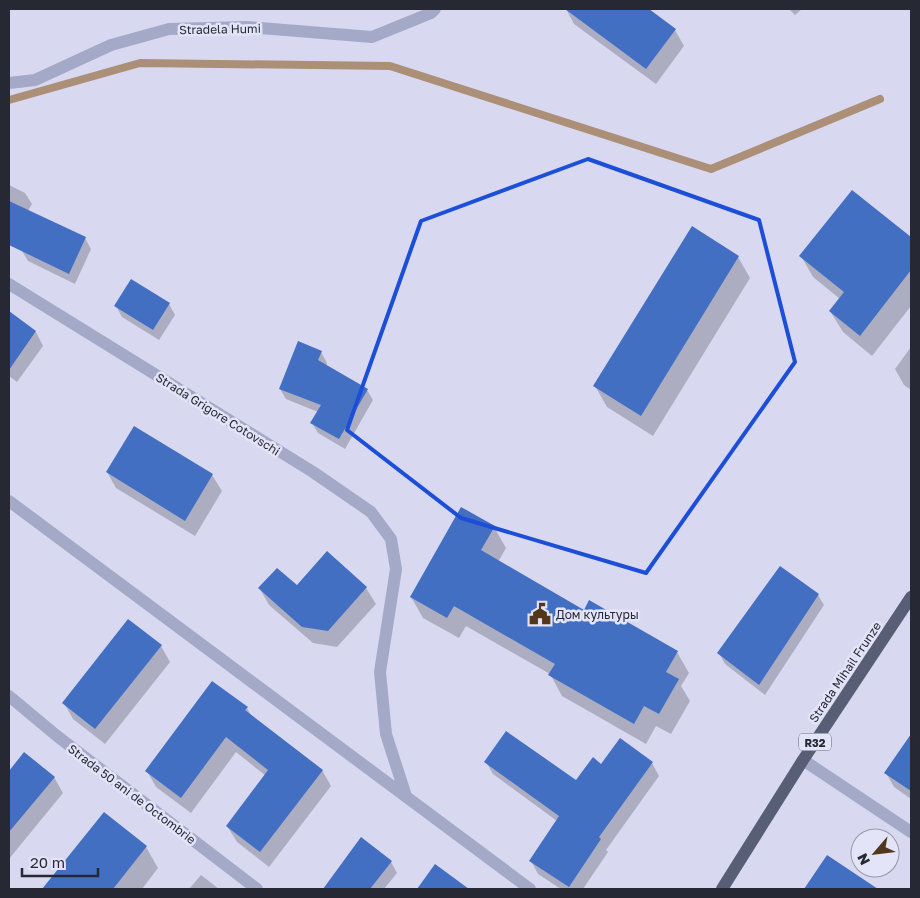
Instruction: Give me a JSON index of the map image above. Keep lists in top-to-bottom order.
{
  "streets": {
    "main road": ["Strada Mihail Frunze", "R32"],
    "street": ["Stradela Humi", "Strada Grigore Cotovschi", "Strada 50 ani de Octombrie"]
  },
  "places": {
    "public building": ["Дом культуры"]
  },
  "scale_bar": "20 m",
  "north": "bottom left"
}
